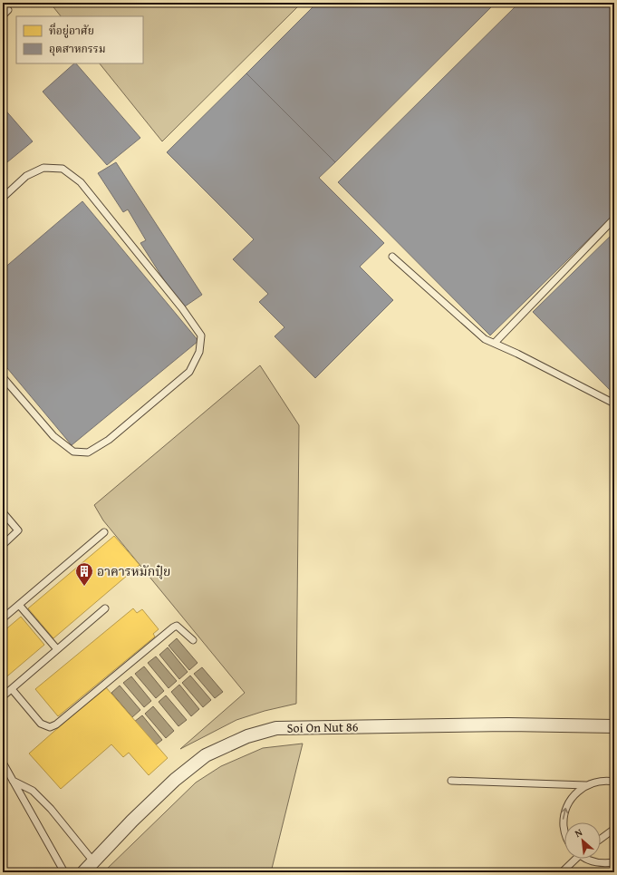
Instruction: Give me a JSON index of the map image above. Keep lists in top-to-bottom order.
{
  "streets": {
    "street": ["Soi On Nut 86"]
  },
  "places": {
    "building": ["อาคารหมักปุ๋ย"]
  },
  "legend": ["ที่อยู่อาศัย", "อุตสาหกรรม"],
  "north": "top left"
}
